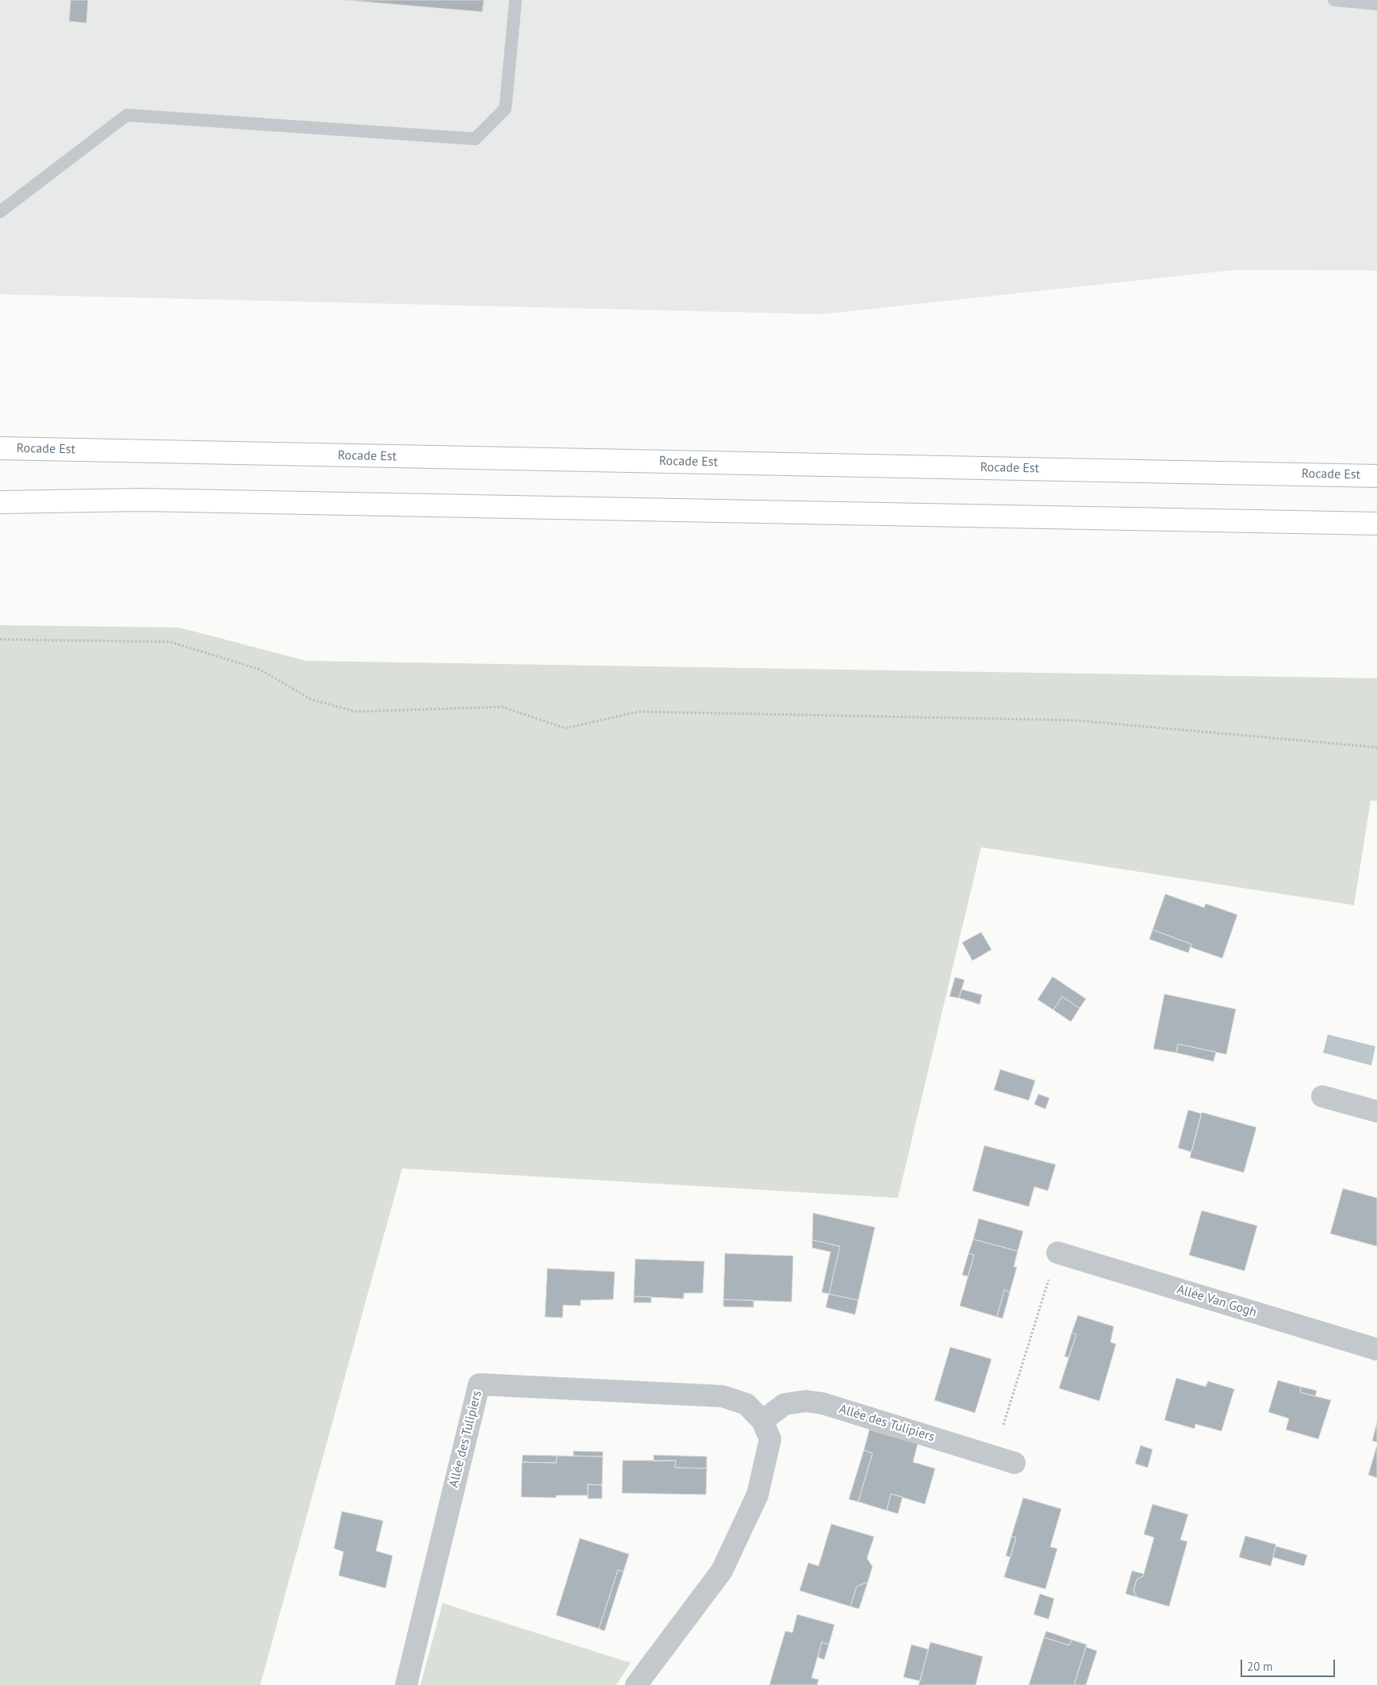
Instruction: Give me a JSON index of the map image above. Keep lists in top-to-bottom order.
{
  "streets": {
    "highway": ["Rocade Est"],
    "street": ["Allée Van Gogh", "Allée des Tulipiers"]
  },
  "scale_bar": "20 m"
}
